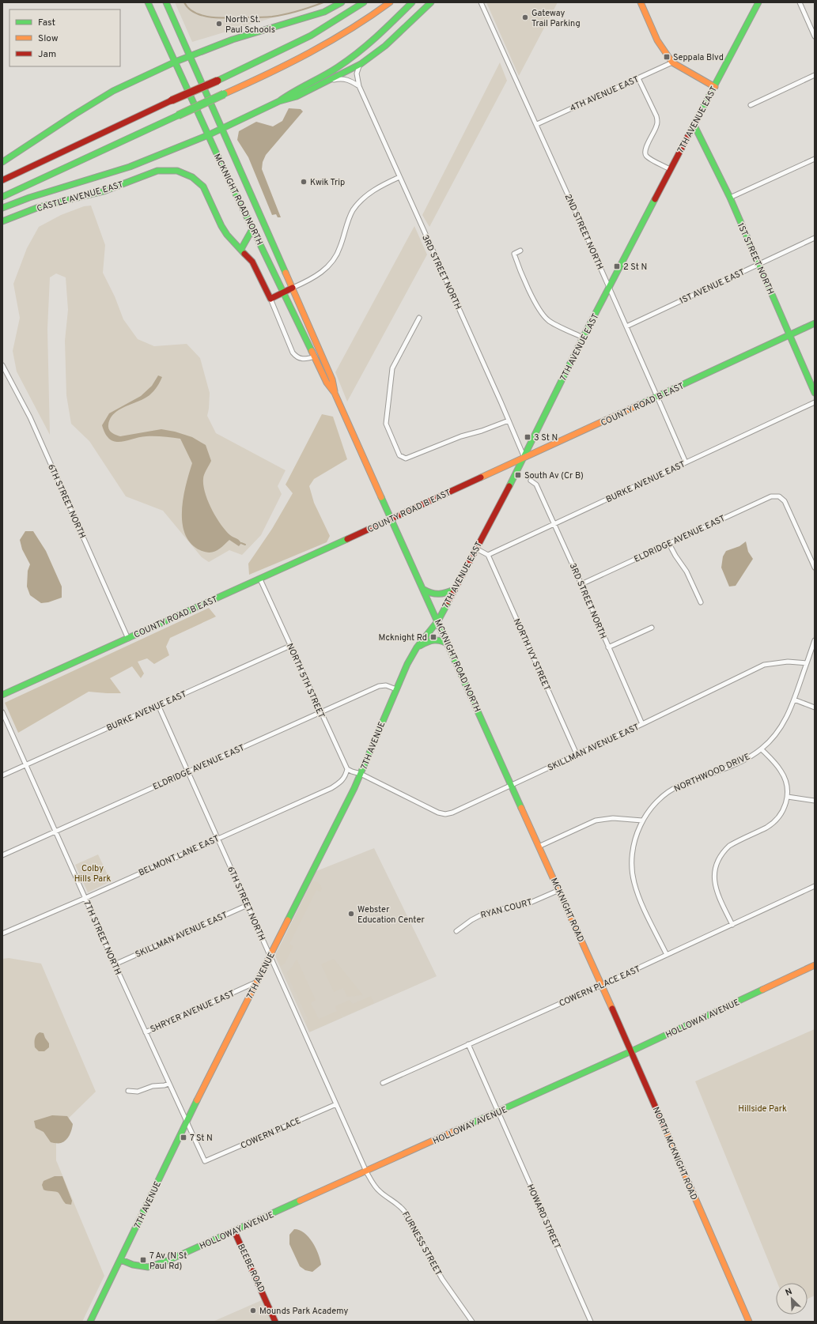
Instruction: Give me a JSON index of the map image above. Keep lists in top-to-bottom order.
{
  "streets": {
    "main road": [
      "7TH AVENUE EAST",
      "CASTLE AVENUE EAST",
      "MCKNIGHT ROAD NORTH",
      "1ST STREET NORTH",
      "COUNTY ROAD B EAST",
      "7TH AVENUE",
      "MCKNIGHT ROAD",
      "HOLLOWAY AVENUE",
      "NORTH MCKNIGHT ROAD",
      "BEEBE ROAD"
    ],
    "street": [
      "4TH AVENUE EAST",
      "2ND STREET NORTH",
      "3RD STREET NORTH",
      "1ST AVENUE EAST",
      "BURKE AVENUE EAST",
      "6TH STREET NORTH",
      "ELDRIDGE AVENUE EAST",
      "NORTH IVY STREET",
      "NORTH 5TH STREET",
      "SKILLMAN AVENUE EAST",
      "NORTHWOOD DRIVE",
      "BELMONT LANE EAST",
      "RYAN COURT",
      "7TH STREET NORTH",
      "COWERN PLACE EAST",
      "SHRYER AVENUE EAST",
      "COWERN PLACE",
      "HOWARD STREET",
      "FURNESS STREET"
    ]
  },
  "crossings": [
    ["4TH AVENUE EAST", "2ND STREET NORTH"],
    ["7TH AVENUE EAST", "MCKNIGHT ROAD NORTH"],
    ["7TH AVENUE EAST", "2ND STREET NORTH"],
    ["7TH AVENUE EAST", "1ST STREET NORTH"],
    ["7TH AVENUE EAST", "3RD STREET NORTH"],
    ["7TH AVENUE EAST", "COUNTY ROAD B EAST"],
    ["7TH AVENUE EAST", "ELDRIDGE AVENUE EAST"],
    ["7TH AVENUE EAST", "7TH AVENUE"],
    ["CASTLE AVENUE EAST", "MCKNIGHT ROAD NORTH"],
    ["MCKNIGHT ROAD NORTH", "COUNTY ROAD B EAST"],
    ["MCKNIGHT ROAD NORTH", "SKILLMAN AVENUE EAST"],
    ["MCKNIGHT ROAD NORTH", "MCKNIGHT ROAD"],
    ["2ND STREET NORTH", "1ST AVENUE EAST"],
    ["2ND STREET NORTH", "COUNTY ROAD B EAST"],
    ["2ND STREET NORTH", "BURKE AVENUE EAST"],
    ["1ST STREET NORTH", "1ST AVENUE EAST"],
    ["1ST STREET NORTH", "COUNTY ROAD B EAST"],
    ["3RD STREET NORTH", "COUNTY ROAD B EAST"],
    ["3RD STREET NORTH", "BURKE AVENUE EAST"],
    ["3RD STREET NORTH", "ELDRIDGE AVENUE EAST"],
    ["3RD STREET NORTH", "SKILLMAN AVENUE EAST"],
    ["COUNTY ROAD B EAST", "6TH STREET NORTH"],
    ["COUNTY ROAD B EAST", "NORTH 5TH STREET"],
    ["BURKE AVENUE EAST", "6TH STREET NORTH"],
    ["BURKE AVENUE EAST", "NORTH IVY STREET"],
    ["BURKE AVENUE EAST", "NORTH 5TH STREET"],
    ["BURKE AVENUE EAST", "7TH STREET NORTH"],
    ["6TH STREET NORTH", "ELDRIDGE AVENUE EAST"],
    ["6TH STREET NORTH", "7TH AVENUE"],
    ["6TH STREET NORTH", "SKILLMAN AVENUE EAST"],
    ["6TH STREET NORTH", "BELMONT LANE EAST"],
    ["6TH STREET NORTH", "HOLLOWAY AVENUE"],
    ["6TH STREET NORTH", "COWERN PLACE"],
    ["6TH STREET NORTH", "FURNESS STREET"],
    ["ELDRIDGE AVENUE EAST", "NORTH 5TH STREET"],
    ["ELDRIDGE AVENUE EAST", "7TH AVENUE"],
    ["ELDRIDGE AVENUE EAST", "7TH STREET NORTH"],
    ["NORTH IVY STREET", "SKILLMAN AVENUE EAST"],
    ["NORTH 5TH STREET", "BELMONT LANE EAST"],
    ["7TH AVENUE", "SKILLMAN AVENUE EAST"],
    ["7TH AVENUE", "7TH STREET NORTH"],
    ["7TH AVENUE", "SHRYER AVENUE EAST"],
    ["7TH AVENUE", "HOLLOWAY AVENUE"],
    ["SKILLMAN AVENUE EAST", "NORTHWOOD DRIVE"],
    ["SKILLMAN AVENUE EAST", "7TH STREET NORTH"],
    ["NORTHWOOD DRIVE", "COWERN PLACE EAST"],
    ["BELMONT LANE EAST", "7TH STREET NORTH"],
    ["RYAN COURT", "MCKNIGHT ROAD"],
    ["MCKNIGHT ROAD", "COWERN PLACE EAST"],
    ["MCKNIGHT ROAD", "NORTH MCKNIGHT ROAD"],
    ["7TH STREET NORTH", "SHRYER AVENUE EAST"],
    ["7TH STREET NORTH", "COWERN PLACE"],
    ["COWERN PLACE EAST", "NORTH MCKNIGHT ROAD"],
    ["HOLLOWAY AVENUE", "NORTH MCKNIGHT ROAD"],
    ["HOLLOWAY AVENUE", "HOWARD STREET"],
    ["HOLLOWAY AVENUE", "FURNESS STREET"],
    ["HOLLOWAY AVENUE", "BEEBE ROAD"]
  ],
  "parks": ["Colby Hills Park", "Hillside Park"],
  "places": {
    "other": [
      "Gateway Trail Parking",
      "North St. Paul Schools",
      "Kwik Trip",
      "Webster Education Center",
      "Mounds Park Academy"
    ],
    "transit": [
      "Seppala Blvd",
      "2 St N",
      "3 St N",
      "South Av (Cr B)",
      "Mcknight Rd",
      "7 St N",
      "7 Av (N St Paul Rd)"
    ]
  },
  "legend": ["Fast", "Slow", "Jam"],
  "north": "top left"
}
